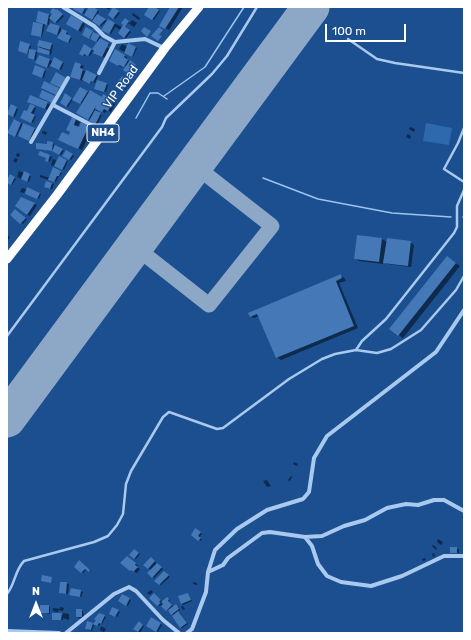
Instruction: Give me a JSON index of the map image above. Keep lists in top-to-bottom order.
{
  "streets": {
    "highway": ["VIP Road", "NH4"]
  },
  "scale_bar": "100 m",
  "north": "top"
}
